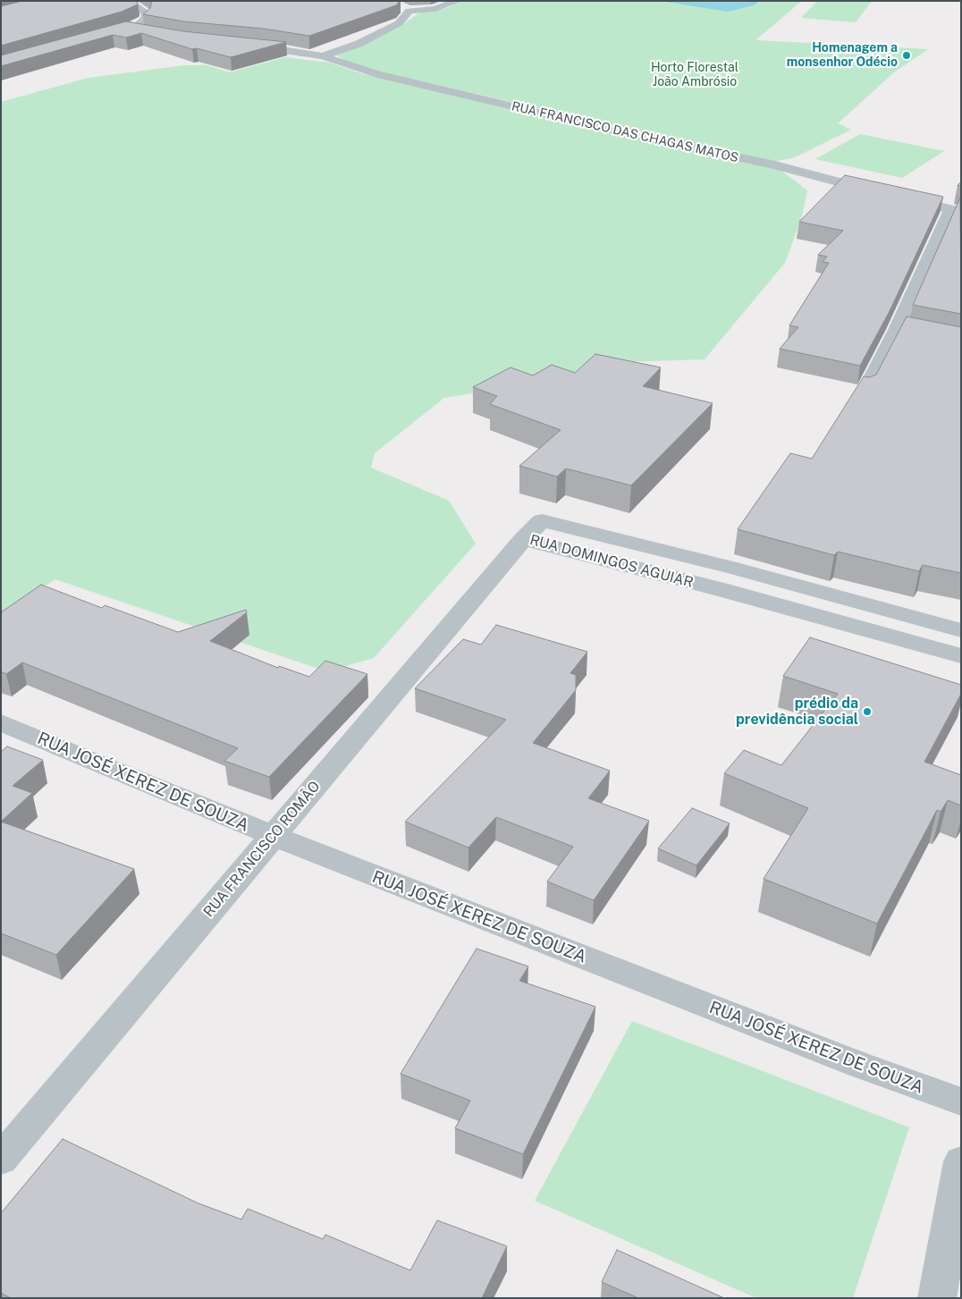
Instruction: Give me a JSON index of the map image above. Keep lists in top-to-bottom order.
{
  "streets": {
    "street": [
      "RUA FRANCISCO DAS CHAGAS MATOS",
      "RUA DOMINGOS AGUIAR",
      "RUA JOSÉ XEREZ DE SOUZA",
      "RUA FRANCISCO ROMÃO"
    ]
  },
  "crossings": [
    ["RUA DOMINGOS AGUIAR", "RUA FRANCISCO ROMÃO"],
    ["RUA JOSÉ XEREZ DE SOUZA", "RUA FRANCISCO ROMÃO"]
  ],
  "parks": ["Horto Florestal João Ambrósio"],
  "places": ["Homenagem a monsenhor Odécio", "prédio da previdência social"]
}
